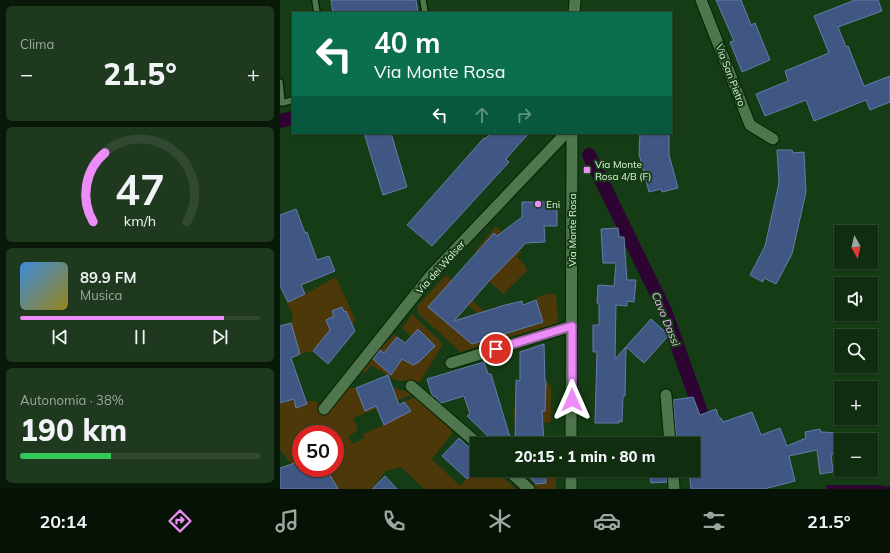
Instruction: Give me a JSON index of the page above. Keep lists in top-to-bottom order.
{
  "streets": {
    "street": ["Via San Pietro", "Via Monte Rosa", "Via dei Walser"]
  },
  "water": ["Cavo Dassi"],
  "places": {
    "transit": ["Via Monte Rosa 4/B (F)"],
    "other": ["Eni"]
  },
  "north": "bottom",
  "page": {
    "tile": [
      "Clima",
      ["Autonomia · 38%", "190 km"]
    ],
    "turn": ["40 m", "Via Monte Rosa"],
    "heat": ["−", "21.5°", "+"],
    "map_buttons": ["+", "−"],
    "song": ["89.9 FM", "Musica"],
    "limit": "50",
    "trip": "20:15 · 1 min · 80 m",
    "tabs": ["20:14", "21.5°"],
    "gauge": ["47", "km/h"]
  }
}
